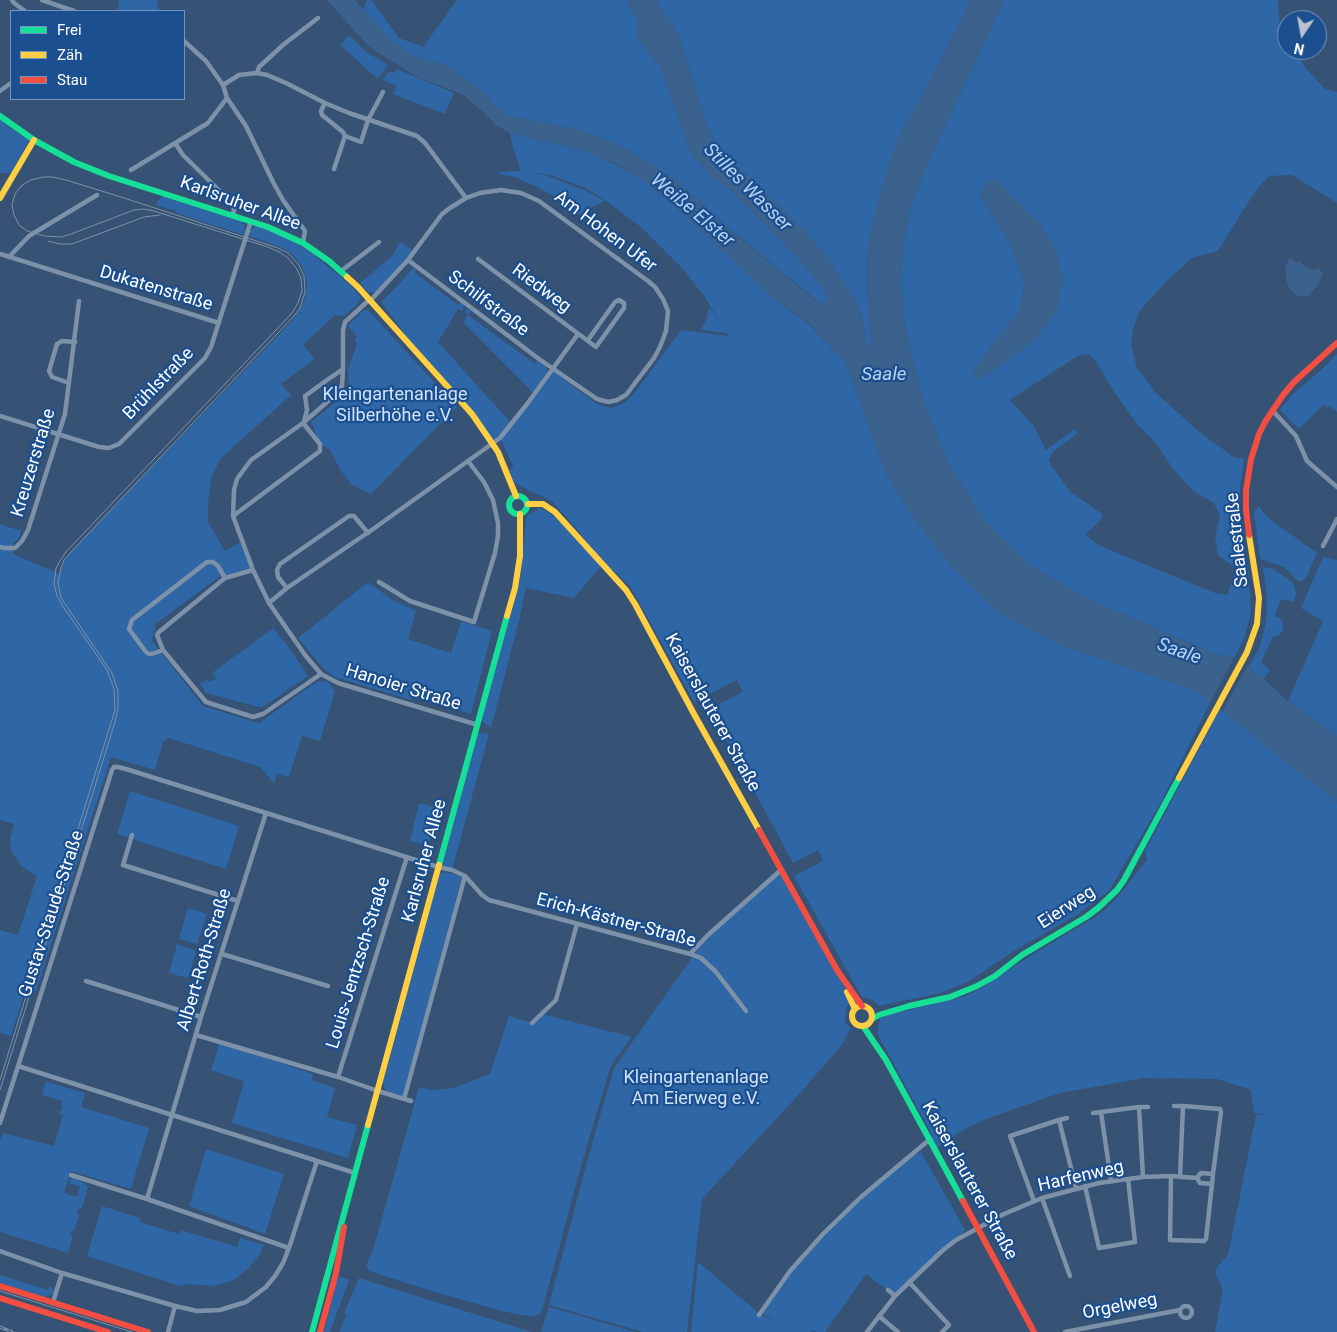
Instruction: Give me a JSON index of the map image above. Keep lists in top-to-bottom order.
{
  "streets": {
    "street": [
      "Karlsruher Allee",
      "Am Hohen Ufer",
      "Dukatenstraße",
      "Riedweg",
      "Schilfstraße",
      "Brühlstraße",
      "Kreuzerstraße",
      "Saalestraße",
      "Hanoier Straße",
      "Kaiserslauterer Straße",
      "Eierweg",
      "Gustav-Staude-Straße",
      "Erich-Kästner-Straße",
      "Albert-Roth-Straße",
      "Louis-Jentzsch-Straße",
      "Harfenweg",
      "Orgelweg"
    ]
  },
  "crossings": [
    ["Karlsruher Allee", "Am Hohen Ufer"],
    ["Karlsruher Allee", "Brühlstraße"],
    ["Karlsruher Allee", "Hanoier Straße"],
    ["Karlsruher Allee", "Kaiserslauterer Straße"],
    ["Karlsruher Allee", "Erich-Kästner-Straße"],
    ["Am Hohen Ufer", "Schilfstraße"],
    ["Am Hohen Ufer", "Hanoier Straße"],
    ["Dukatenstraße", "Brühlstraße"],
    ["Brühlstraße", "Kreuzerstraße"],
    ["Saalestraße", "Eierweg"],
    ["Kaiserslauterer Straße", "Eierweg"],
    ["Kaiserslauterer Straße", "Harfenweg"],
    ["Gustav-Staude-Straße", "Erich-Kästner-Straße"],
    ["Erich-Kästner-Straße", "Albert-Roth-Straße"],
    ["Erich-Kästner-Straße", "Louis-Jentzsch-Straße"]
  ],
  "water": ["Stilles Wasser", "Weiße Elster", "Saale"],
  "parks": ["Kleingartenanlage Silberhöhe e.V.", "Kleingartenanlage Am Eierweg e.V."],
  "legend": ["Frei", "Zäh", "Stau"],
  "north": "bottom"
}
